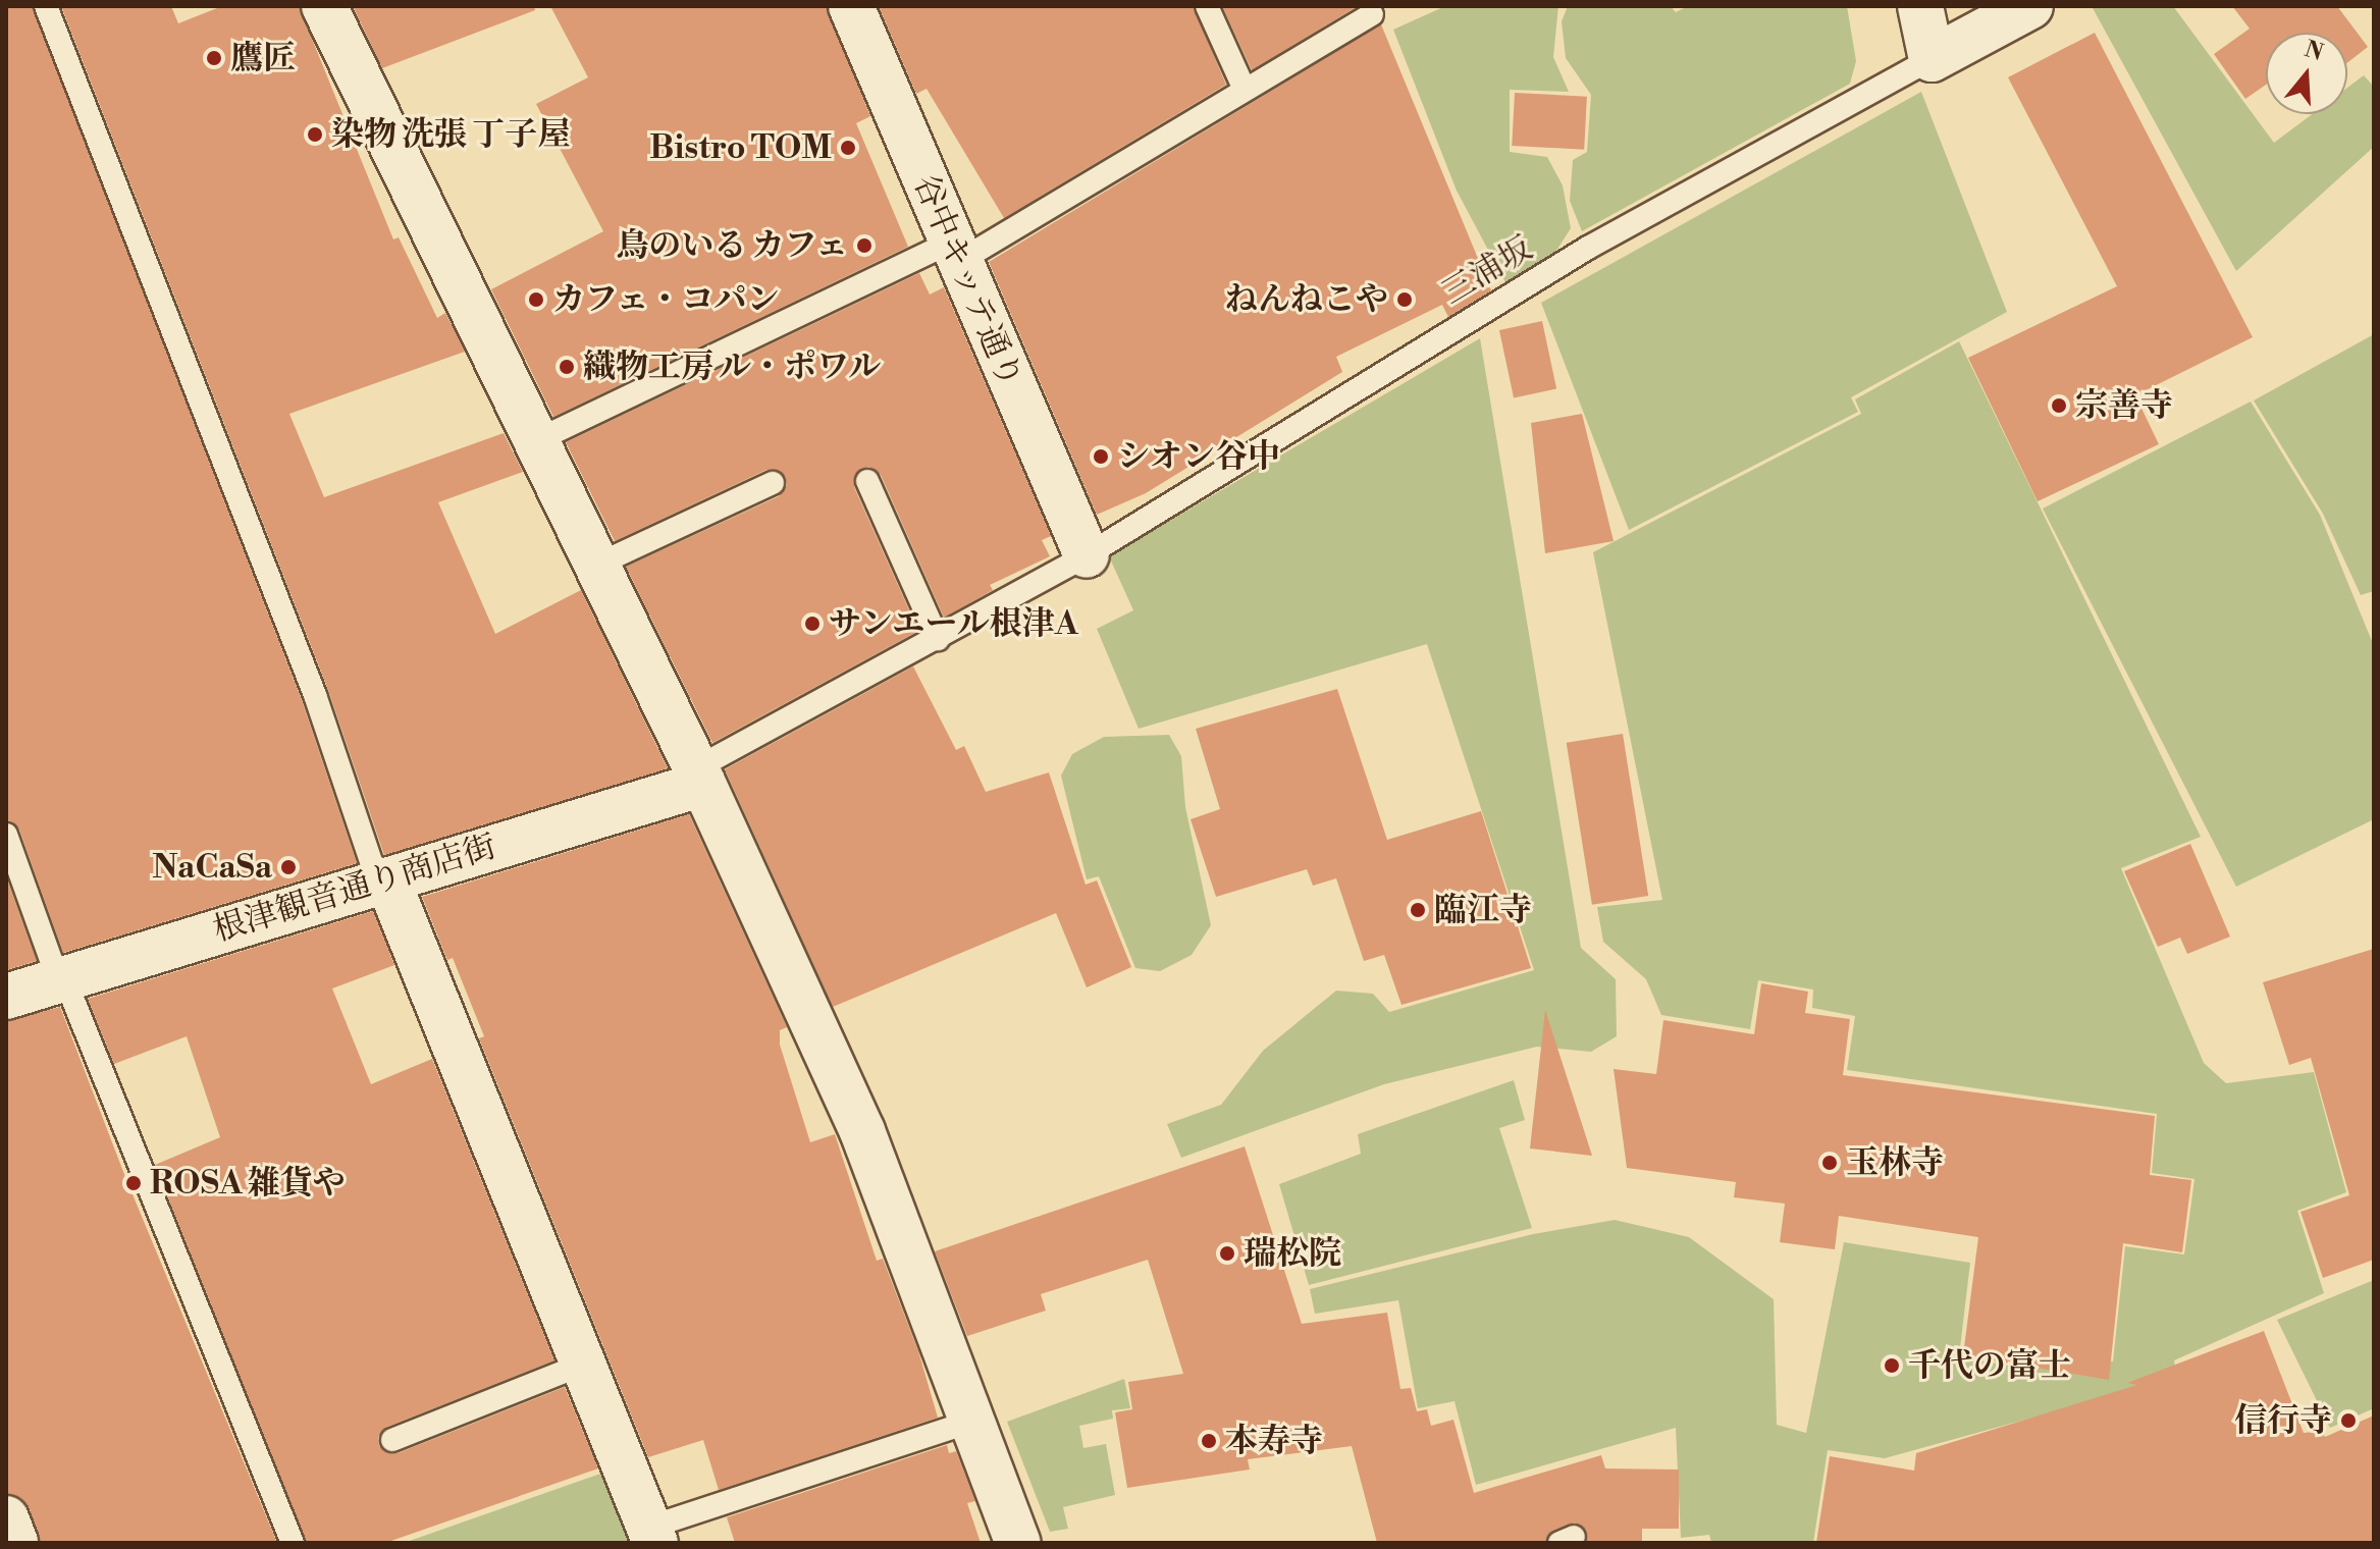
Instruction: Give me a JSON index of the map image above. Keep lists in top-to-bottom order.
{
  "streets": {
    "street": ["谷中キッテ通り", "根津観音通り商店街"],
    "lane": ["三浦坂"]
  },
  "crossings": [
    ["三浦坂", "谷中キッテ通り"],
    ["三浦坂", "根津観音通り商店街"]
  ],
  "places": [
    "鷹匠",
    "染物 洗張 丁子屋",
    "Bistro TOM",
    "鳥のいる カフェ",
    "カフェ・コパン",
    "ねんねこや",
    "織物工房 ル・ポワル",
    "宗善寺",
    "シオン谷中",
    "サンエール根津A",
    "NaCaSa",
    "臨江寺",
    "玉林寺",
    "ROSA 雑貨や",
    "瑞松院",
    "千代の富士",
    "信行寺",
    "本寿寺"
  ],
  "north": "top"
}
